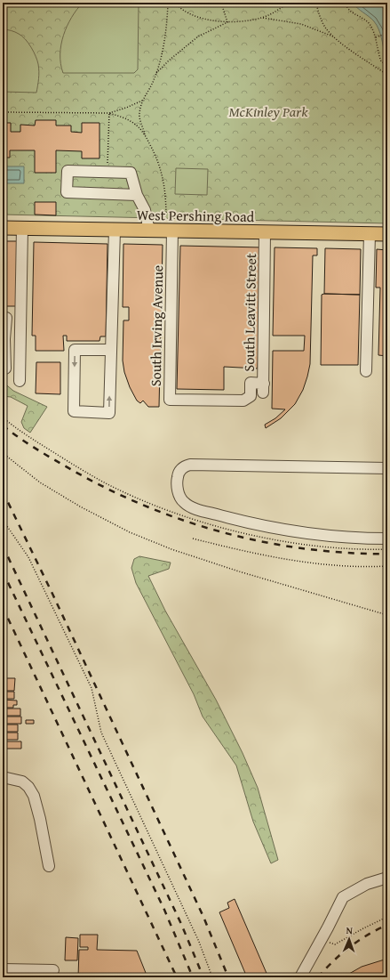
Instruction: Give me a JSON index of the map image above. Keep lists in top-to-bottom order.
{
  "streets": {
    "main road": ["West Pershing Road"],
    "street": ["South Leavitt Street", "South Irving Avenue"]
  },
  "crossings": [
    ["West Pershing Road", "South Leavitt Street"],
    ["West Pershing Road", "South Irving Avenue"],
    ["South Leavitt Street", "South Irving Avenue"]
  ],
  "parks": ["McKinley Park"],
  "north": "top"
}
